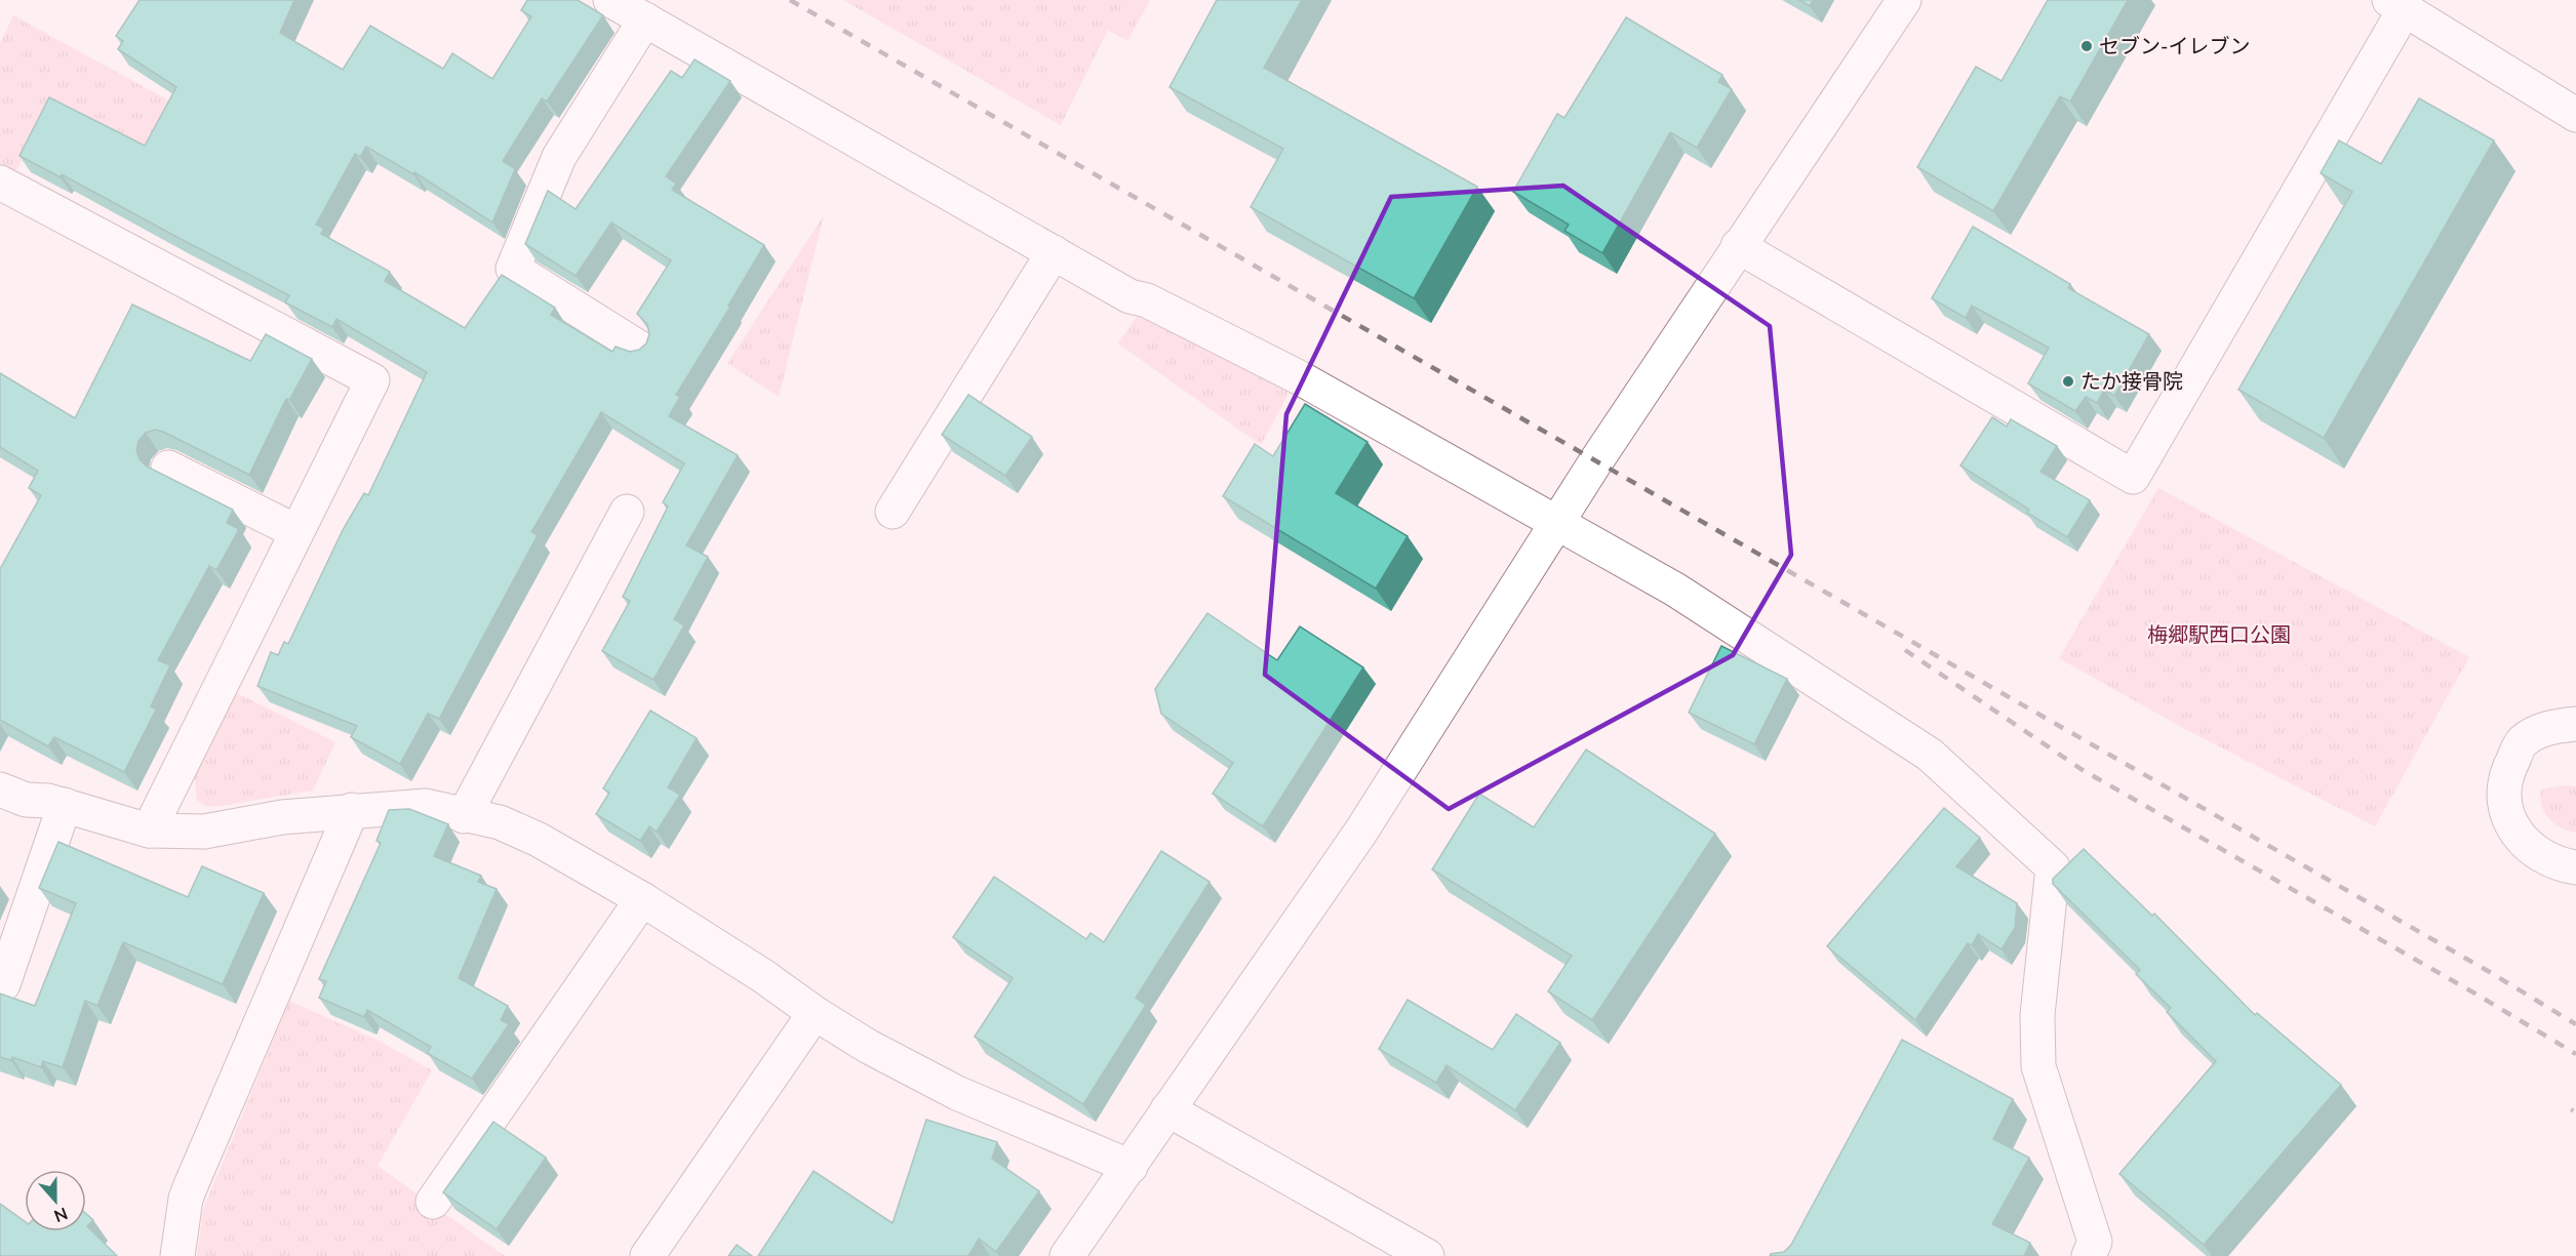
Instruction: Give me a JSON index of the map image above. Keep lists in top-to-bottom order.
{
  "parks": ["梅郷駅西口公園"],
  "places": ["セブン-イレブン", "たか接骨院"],
  "north": "bottom"
}
